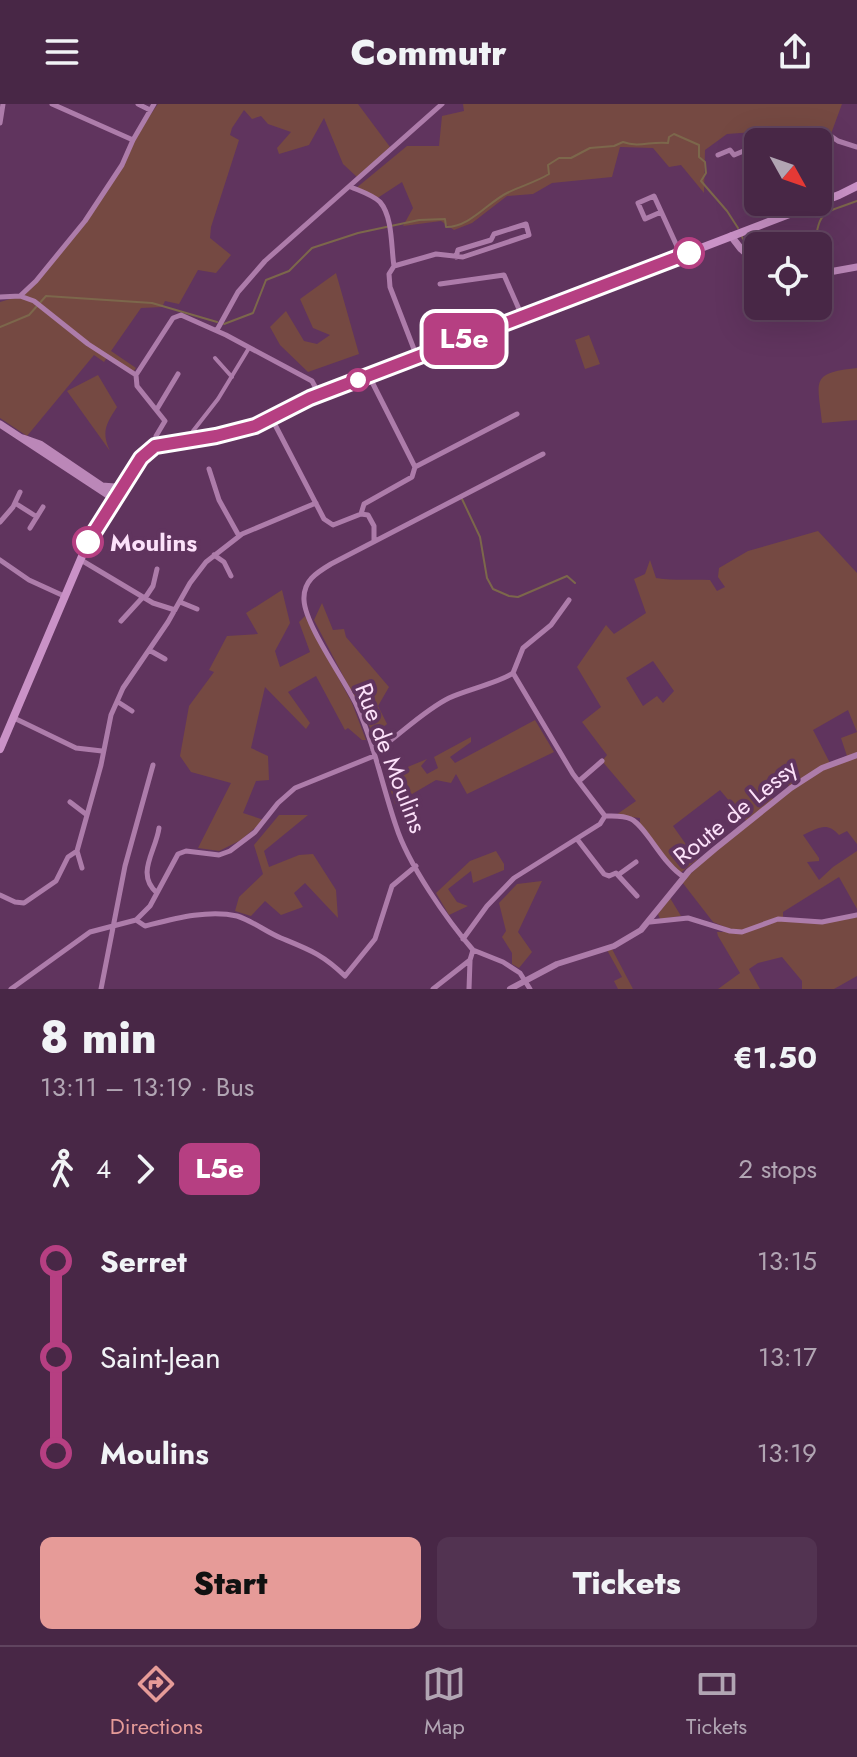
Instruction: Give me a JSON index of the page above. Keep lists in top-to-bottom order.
{
  "streets": {
    "street": ["Rue de Moulins", "Route de Lessy"]
  },
  "places": ["Moulins"],
  "lines": ["bus line L5e"],
  "north": "bottom right",
  "page": {
    "header": "Commutr",
    "on_map": "L5e",
    "heading": ["8 min", "13:11 – 13:19 · Bus", "€1.50"],
    "legs": ["4", "L5e", "2 stops"],
    "list": [
      {
        "name": "Serret",
        "value": "13:15"
      },
      {
        "name": "Saint-Jean",
        "value": "13:17"
      },
      {
        "name": "Moulins",
        "value": "13:19"
      }
    ],
    "buttons": ["Start", "Tickets"],
    "tabs": ["Directions", "Map", "Tickets"]
  }
}
